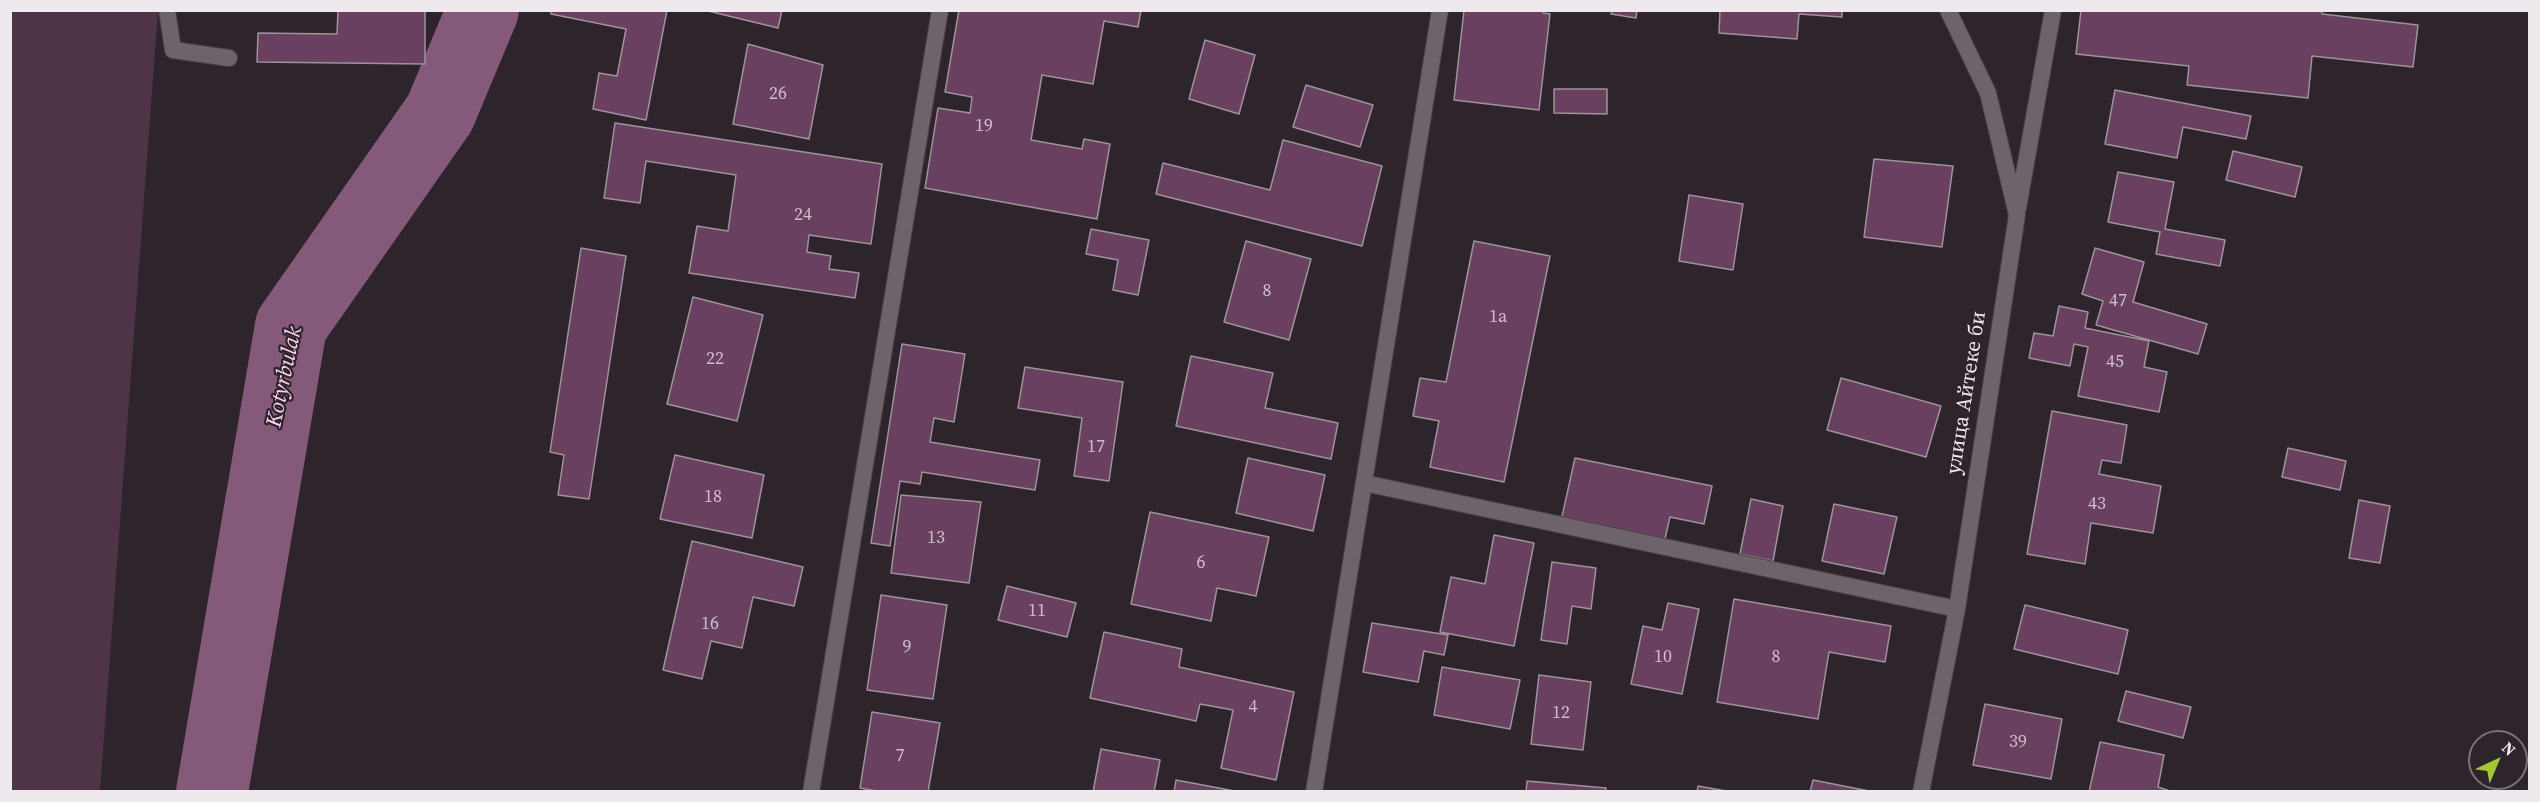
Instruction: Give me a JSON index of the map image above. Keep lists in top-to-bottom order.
{
  "streets": {
    "street": ["улица Айтеке би"]
  },
  "water": ["Kotyrbulak"],
  "house_numbers": [
    "26",
    "19",
    "24",
    "8",
    "47",
    "1а",
    "22",
    "45",
    "17",
    "18",
    "43",
    "13",
    "6",
    "11",
    "16",
    "9",
    "10",
    "8",
    "4",
    "12",
    "39",
    "7"
  ],
  "north": "top right"
}
